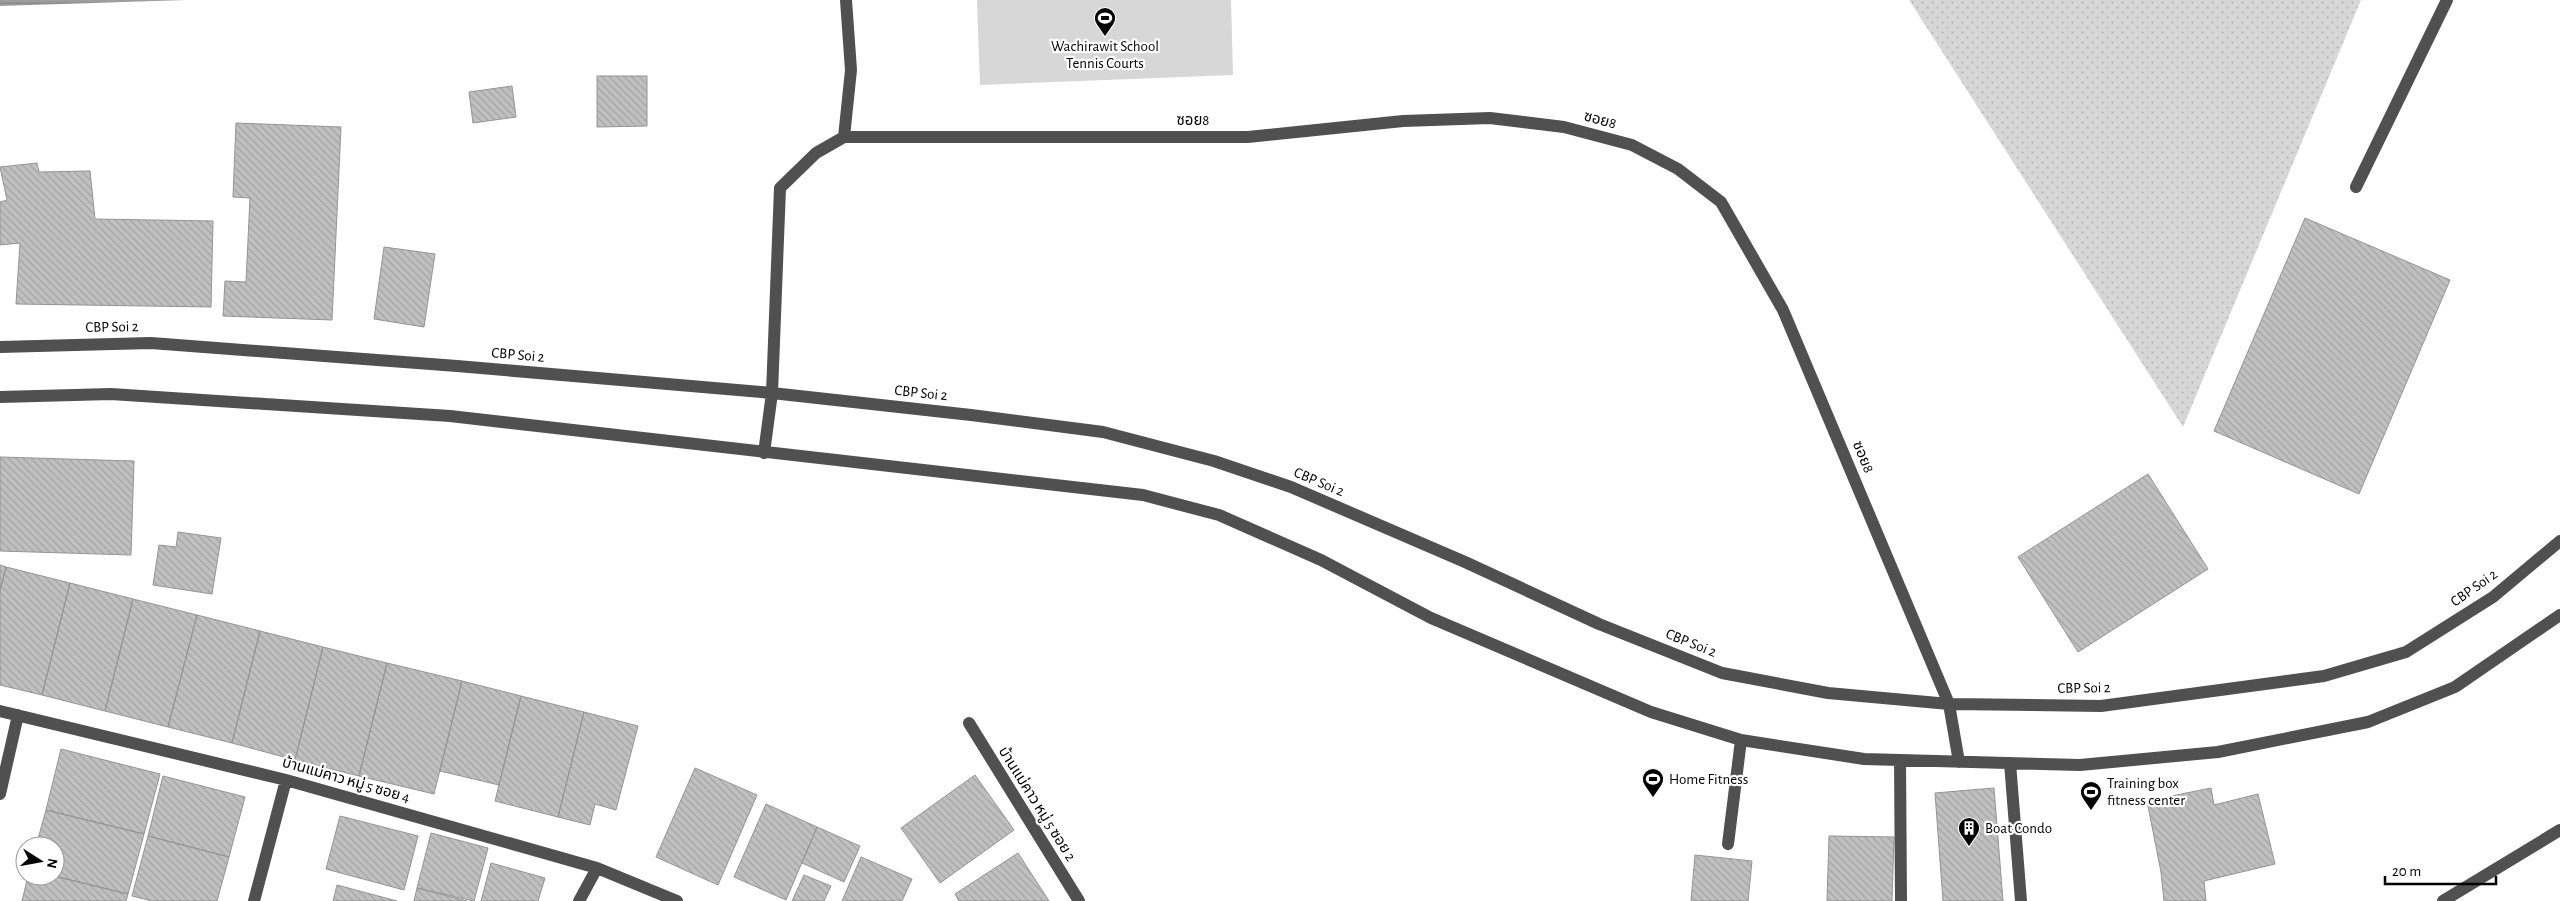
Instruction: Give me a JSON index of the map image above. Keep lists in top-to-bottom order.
{
  "streets": {
    "street": [
      "ซอย8",
      "CBP Soi 2",
      "บ้านแม่คาว หมู่ 5 ซอย 4",
      "บ้านแม่คาว หมู่ 5 ซอย 2"
    ]
  },
  "crossings": [
    ["ซอย8", "CBP Soi 2"]
  ],
  "places": {
    "sports": ["Wachirawit School Tennis Courts", "Home Fitness", "Training box fitness center"],
    "building": ["Boat Condo"]
  },
  "scale_bar": "20 m",
  "north": "right"
}
